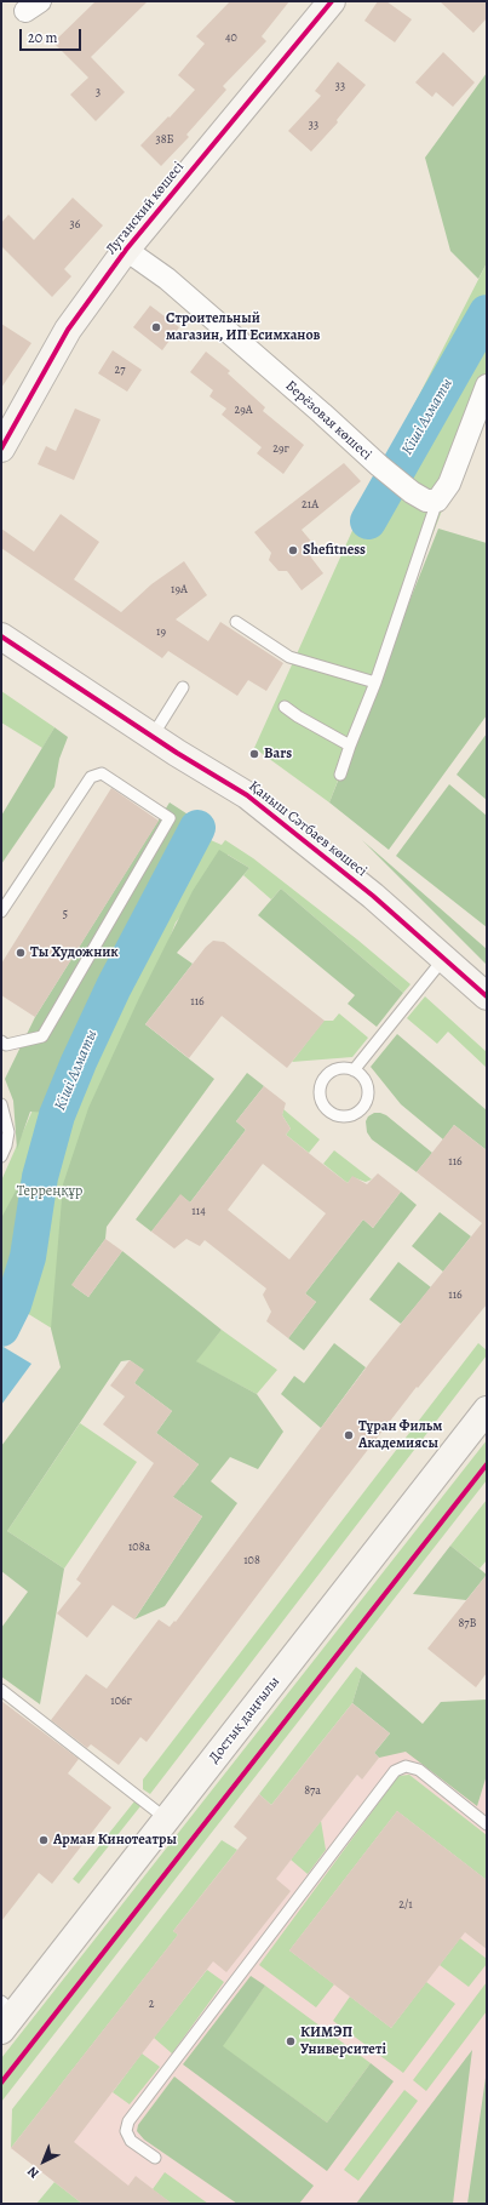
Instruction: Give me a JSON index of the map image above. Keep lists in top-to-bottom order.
{
  "streets": {
    "street": [
      "Луганский көшесі",
      "Берёзовая көшесі",
      "Қаныш Сәтбаев көшесі",
      "Достық даңғылы"
    ]
  },
  "crossings": [
    ["Луганский көшесі", "Берёзовая көшесі"]
  ],
  "water": ["Кіші Алматы"],
  "parks": ["Терреңқұр"],
  "places": [
    "Строительный магазин, ИП Есимханов",
    "Shefitness",
    "Bars",
    "Ты Художник",
    "Тұран Фильм Академиясы",
    "Арман Кинотеатры",
    "КИМЭП Университеті"
  ],
  "house_numbers": [
    "40",
    "33",
    "3",
    "33",
    "38Б",
    "36",
    "27",
    "29А",
    "29г",
    "21А",
    "19А",
    "19",
    "5",
    "116",
    "116",
    "114",
    "116",
    "108а",
    "108",
    "87В",
    "106г",
    "87а",
    "2/1",
    "2"
  ],
  "scale_bar": "20 m",
  "north": "bottom left"
}
